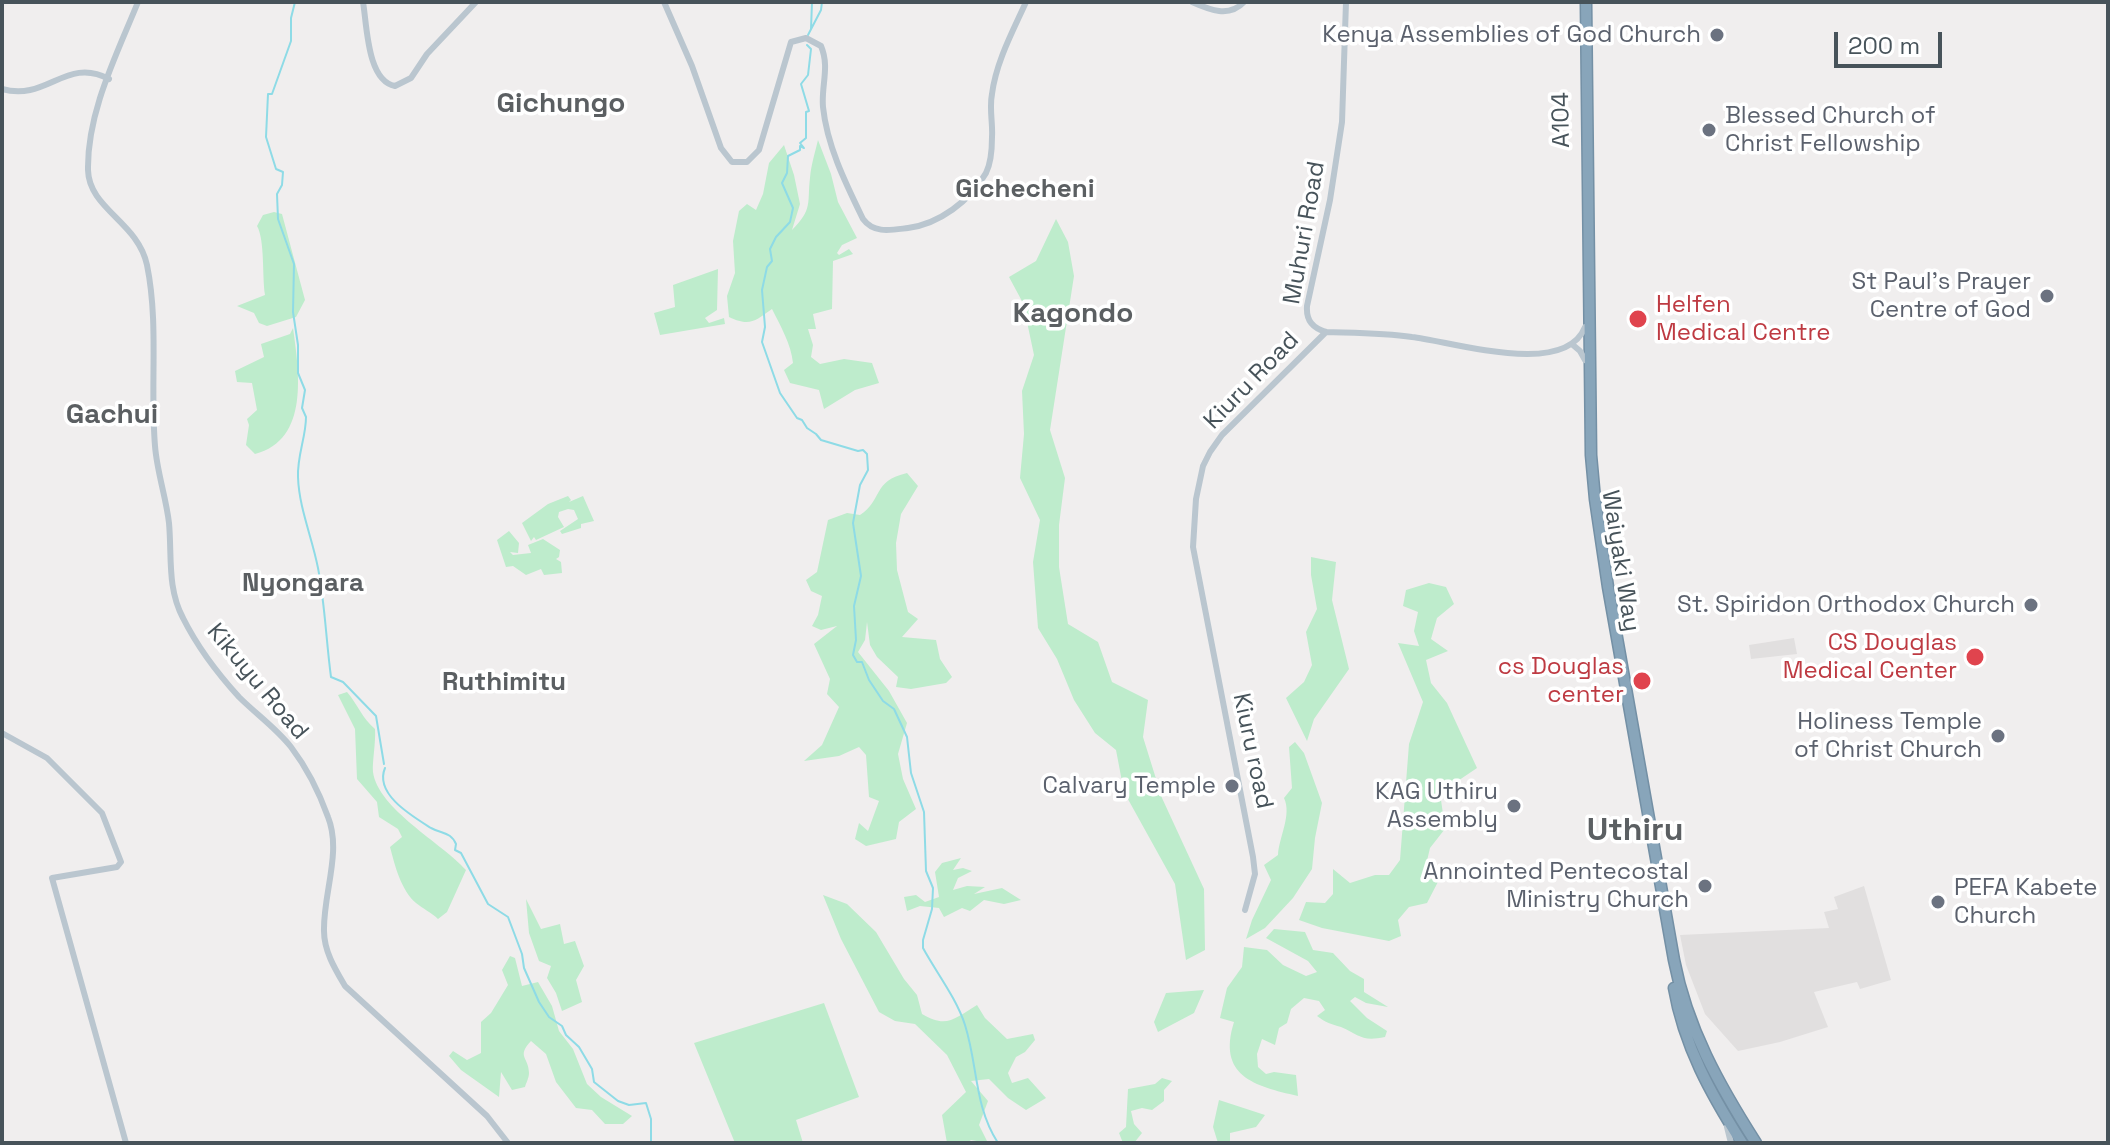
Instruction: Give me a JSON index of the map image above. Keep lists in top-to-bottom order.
{
  "streets": {
    "highway": ["Waiyaki Way"],
    "main road": [
      "Muhuri Road",
      "Kiuru Road",
      "Kikuyu Road",
      "Kiuru road"
    ]
  },
  "crossings": [
    ["Muhuri Road", "Kiuru Road"],
    ["Kiuru Road", "Kiuru road"]
  ],
  "districts": [
    "Gichungo",
    "Gichecheni",
    "Kagondo",
    "Gachui",
    "Nyongara",
    "Ruthimitu",
    "Uthiru"
  ],
  "places": [
    "Kenya Assemblies of God Church",
    "Blessed Church of Christ Fellowship",
    "St Paul's Prayer Centre of God",
    "Helfen Medical Centre",
    "St. Spiridon Orthodox Church",
    "CS Douglas Medical Center",
    "cs Douglas center",
    "Holiness Temple of Christ Church",
    "Calvary Temple",
    "KAG Uthiru Assembly",
    "Annointed Pentecostal Ministry Church",
    "PEFA Kabete Church"
  ],
  "scale_bar": "200 m"
}
